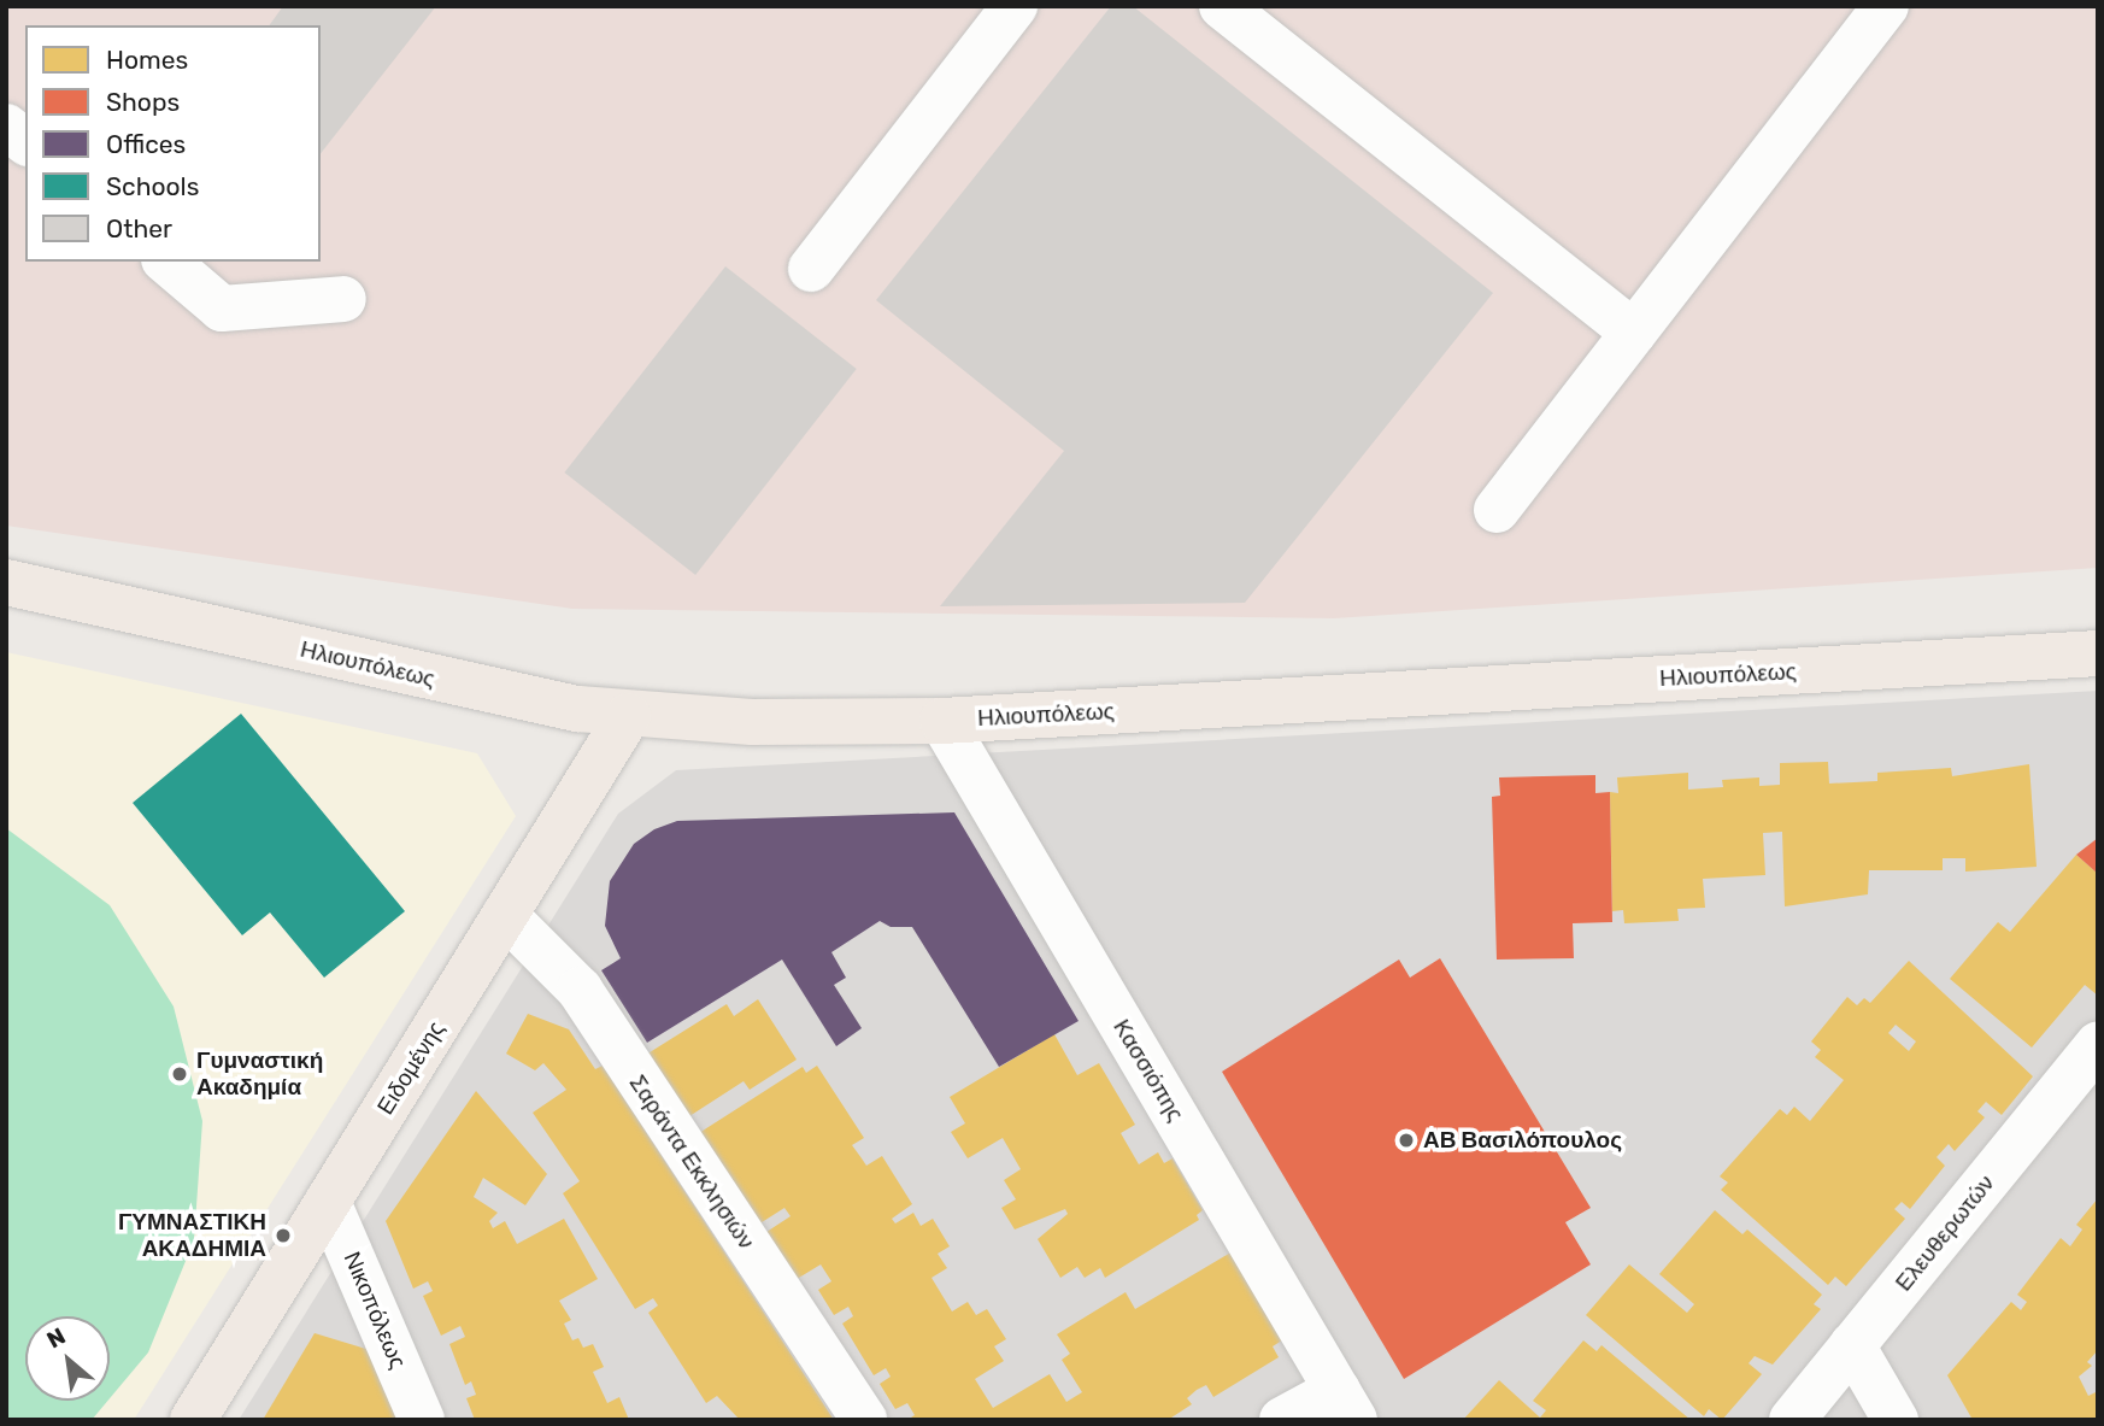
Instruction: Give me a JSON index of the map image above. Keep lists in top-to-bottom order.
{
  "streets": {
    "main road": ["Ηλιουπόλεως", "Ειδομένης"],
    "street": [
      "Κασσιόπης",
      "Σαράντα Εκκλησιών",
      "Ελευθερωτών",
      "Νικοπόλεως"
    ]
  },
  "crossings": [
    ["Ηλιουπόλεως", "Ειδομένης"],
    ["Ηλιουπόλεως", "Κασσιόπης"],
    ["Ειδομένης", "Σαράντα Εκκλησιών"],
    ["Ειδομένης", "Νικοπόλεως"]
  ],
  "places": ["Γυμναστική Ακαδημία", "ΑΒ Βασιλόπουλος", "ΓΥΜΝΑΣΤΙΚΗ ΑΚΑΔΗΜΙΑ"],
  "legend": [
    "Homes",
    "Shops",
    "Offices",
    "Schools",
    "Other"
  ],
  "north": "top left"
}
